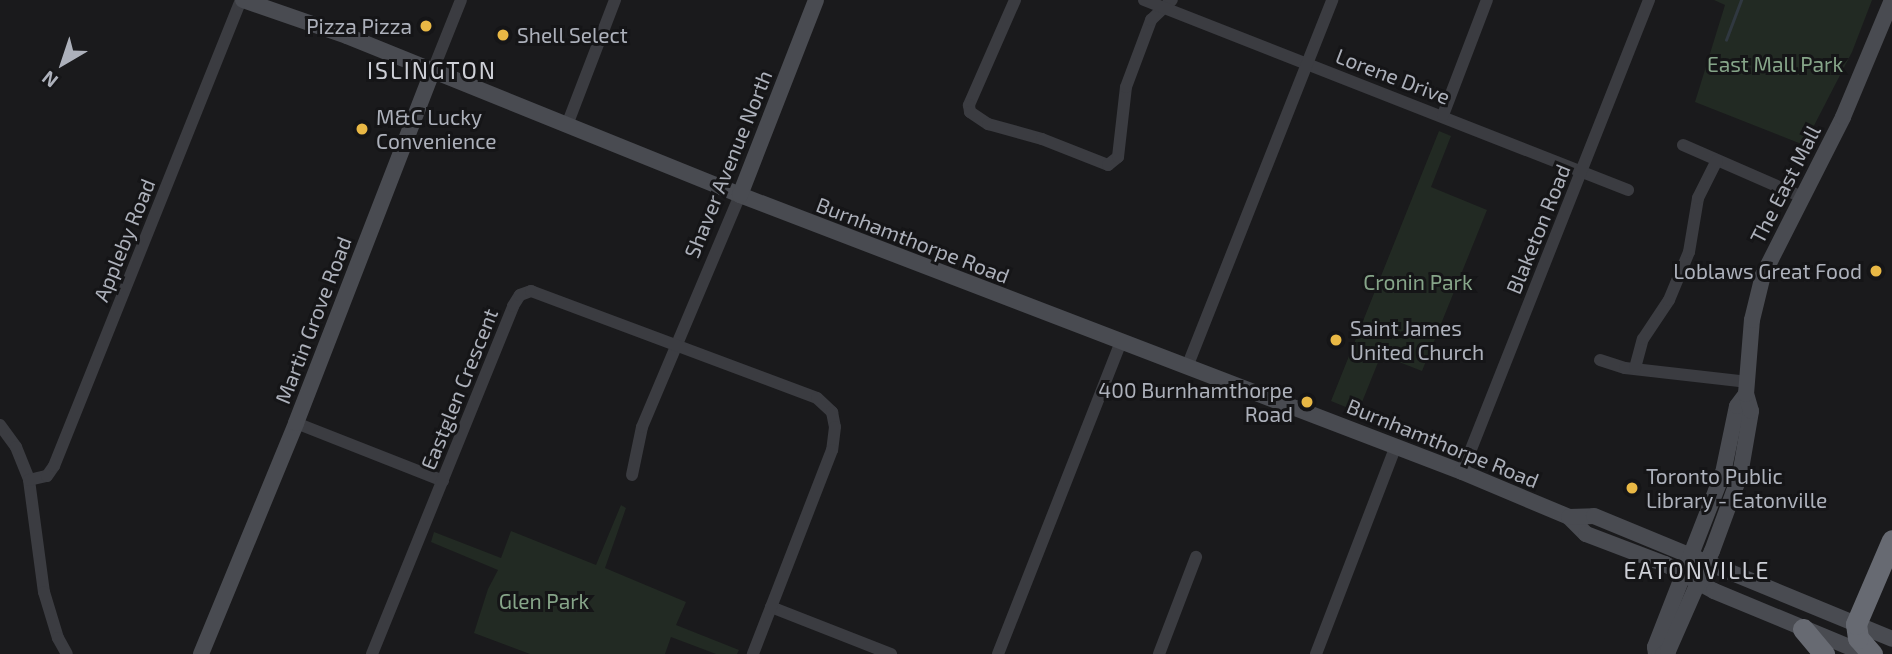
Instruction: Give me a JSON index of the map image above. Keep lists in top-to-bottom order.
{
  "streets": {
    "main road": [
      "Shaver Avenue North",
      "The East Mall",
      "Burnhamthorpe Road",
      "Martin Grove Road"
    ],
    "street": [
      "Lorene Drive",
      "Blaketon Road",
      "Appleby Road",
      "Eastglen Crescent"
    ]
  },
  "crossings": [
    ["Lorene Drive", "Blaketon Road"],
    ["Shaver Avenue North", "Burnhamthorpe Road"],
    ["Shaver Avenue North", "Eastglen Crescent"],
    ["The East Mall", "Burnhamthorpe Road"],
    ["Blaketon Road", "Burnhamthorpe Road"],
    ["Appleby Road", "Burnhamthorpe Road"],
    ["Burnhamthorpe Road", "Martin Grove Road"]
  ],
  "districts": ["ISLINGTON", "EATONVILLE"],
  "parks": ["East Mall Park", "Cronin Park", "Glen Park"],
  "places": [
    "Pizza Pizza",
    "Shell Select",
    "M&C Lucky Convenience",
    "Loblaws Great Food",
    "Saint James United Church",
    "400 Burnhamthorpe Road",
    "Toronto Public Library - Eatonville"
  ],
  "north": "bottom left"
}
